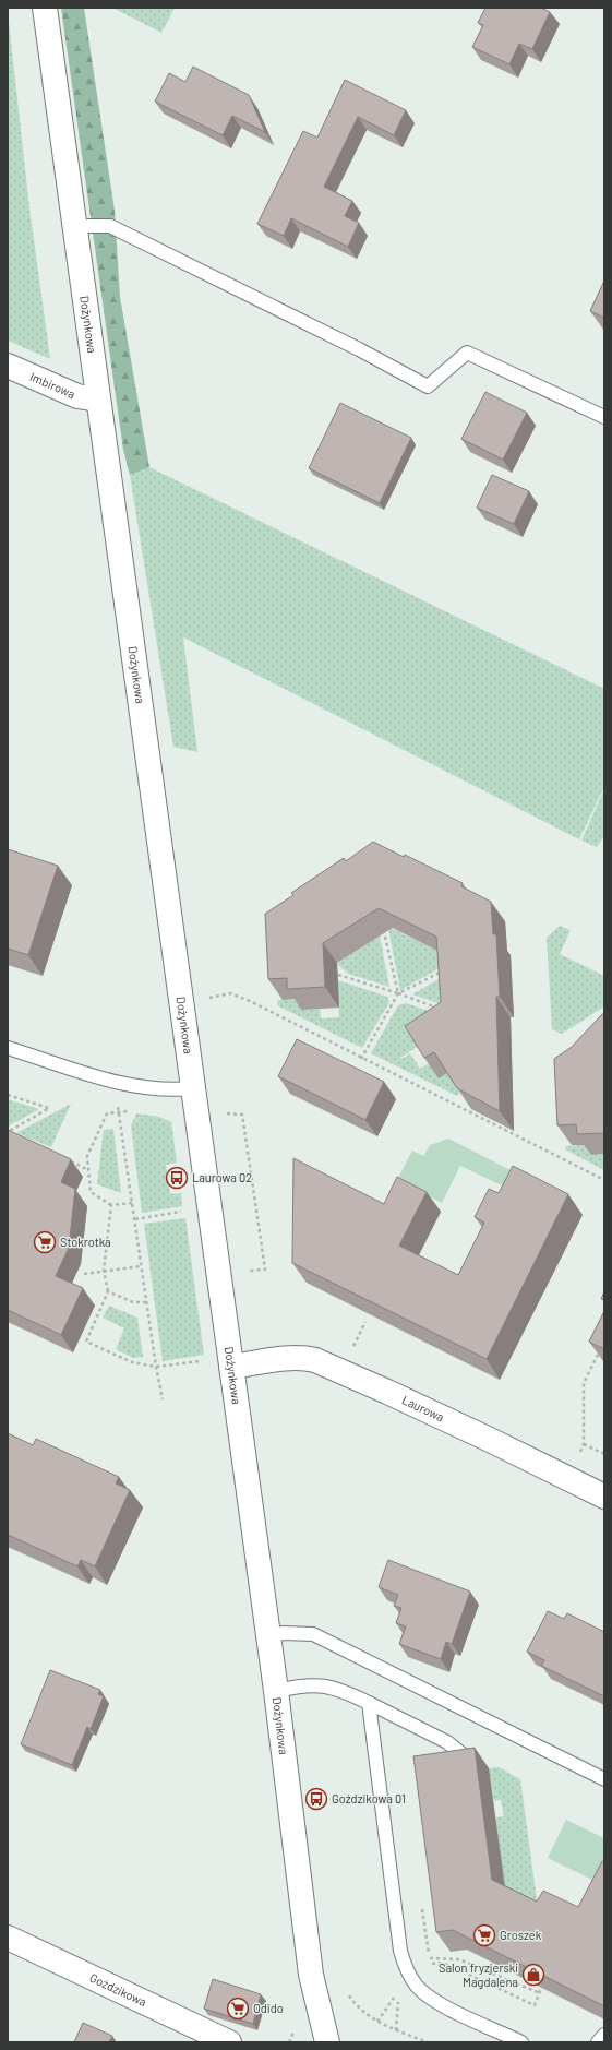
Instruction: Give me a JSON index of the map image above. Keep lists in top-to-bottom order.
{
  "streets": {
    "street": [
      "Dożynkowa",
      "Imbirowa",
      "Laurowa",
      "Goździkowa"
    ]
  },
  "crossings": [
    ["Dożynkowa", "Imbirowa"],
    ["Dożynkowa", "Laurowa"]
  ],
  "places": {
    "bus stop": ["Laurowa 02", "Goździkowa 01"],
    "supermarket": ["Stokrotka", "Groszek", "Odido"],
    "shop": ["Salon fryzjerski Magdalena"]
  }
}
